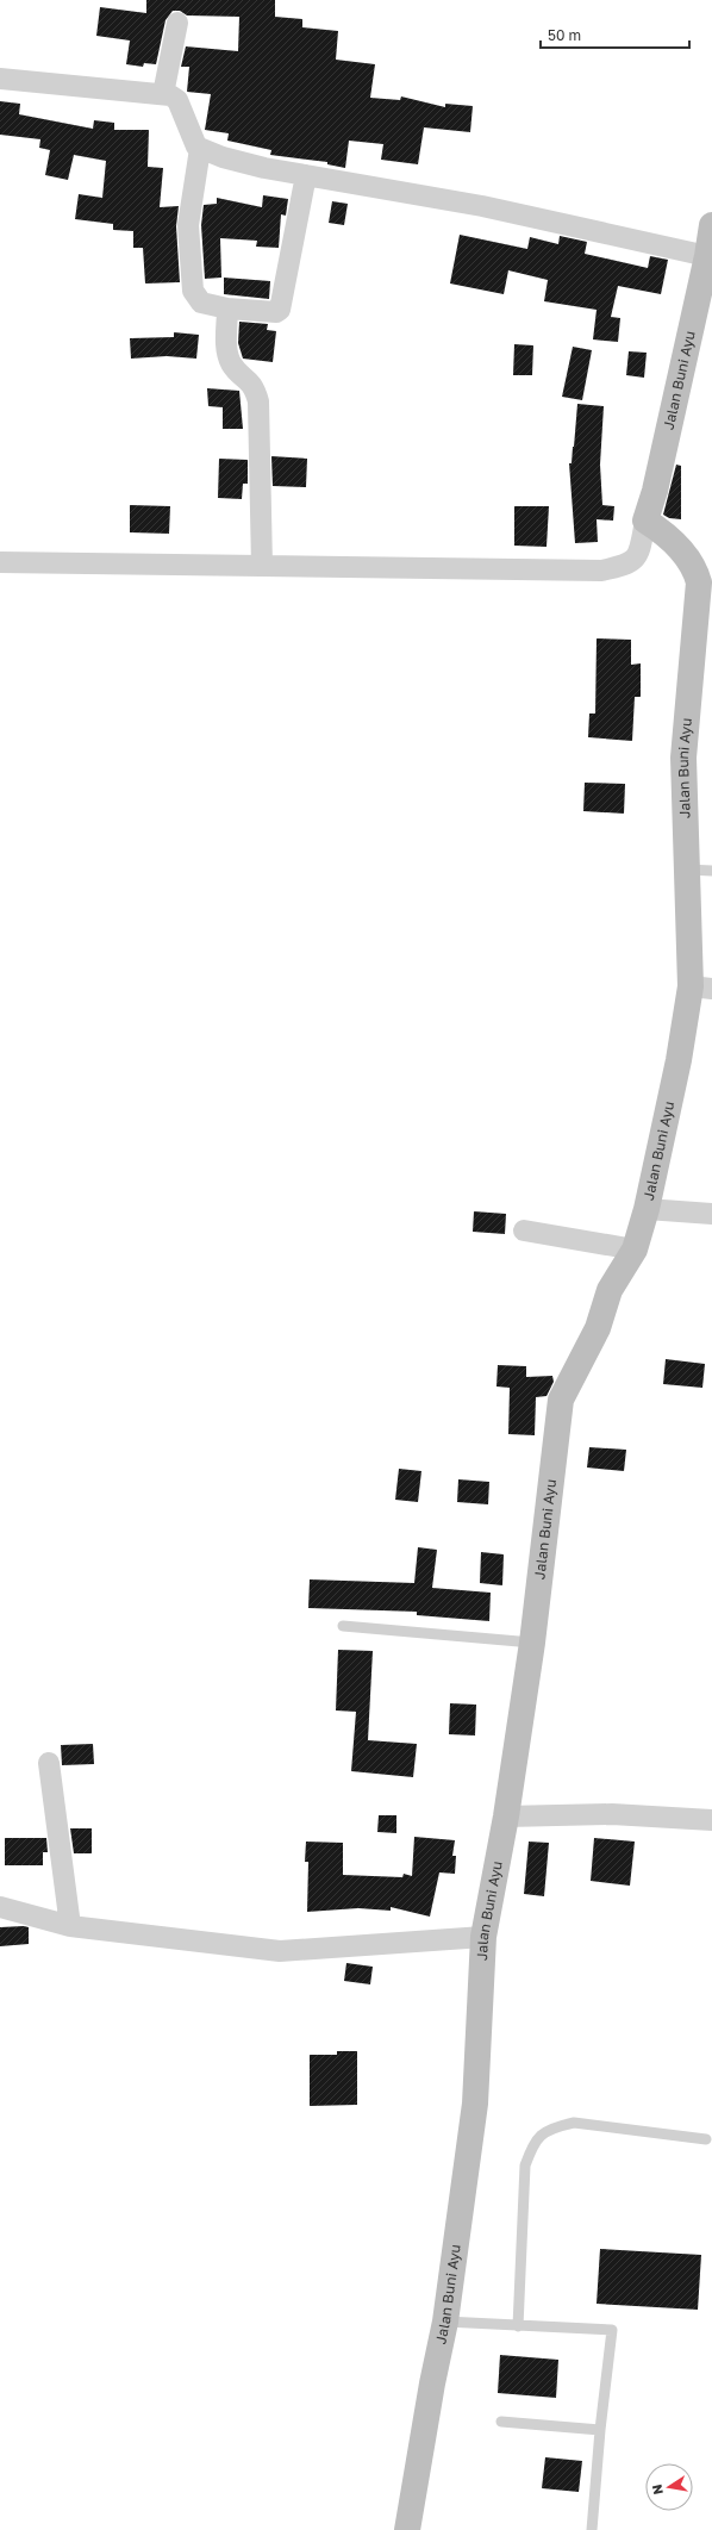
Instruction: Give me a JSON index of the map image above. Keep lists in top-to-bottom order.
{
  "streets": {
    "main road": ["Jalan Buni Ayu"]
  },
  "scale_bar": "50 m",
  "north": "left"
}
